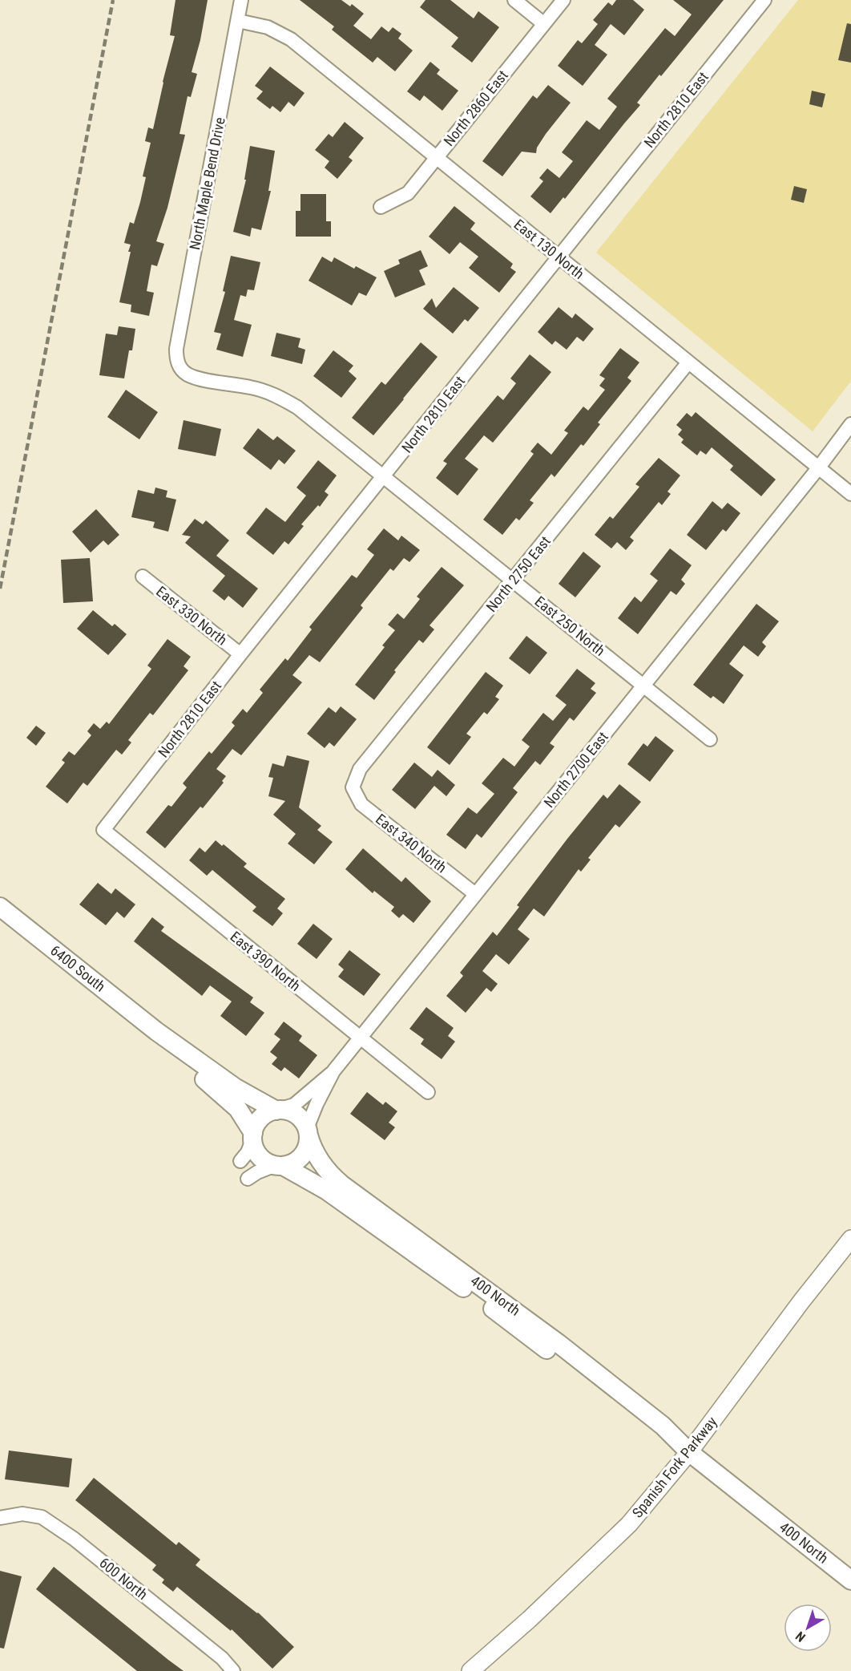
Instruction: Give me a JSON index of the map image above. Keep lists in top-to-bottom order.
{
  "streets": {
    "main road": ["6400 South", "400 North"],
    "street": [
      "North 2860 East",
      "North 2810 East",
      "North Maple Bend Drive",
      "East 130 North",
      "North 2750 East",
      "East 330 North",
      "East 250 North",
      "North 2700 East",
      "East 340 North",
      "East 390 North",
      "Spanish Fork Parkway",
      "600 North"
    ]
  },
  "crossings": [
    ["North 2860 East", "East 130 North"],
    ["North 2810 East", "East 130 North"],
    ["North 2810 East", "East 330 North"],
    ["North 2810 East", "East 250 North"],
    ["North 2810 East", "East 390 North"],
    ["North Maple Bend Drive", "East 130 North"],
    ["North Maple Bend Drive", "East 250 North"],
    ["East 130 North", "North 2750 East"],
    ["East 130 North", "North 2700 East"],
    ["North 2750 East", "East 250 North"],
    ["North 2750 East", "East 340 North"],
    ["East 250 North", "North 2700 East"],
    ["North 2700 East", "East 340 North"],
    ["North 2700 East", "East 390 North"],
    ["North 2700 East", "6400 South"],
    ["North 2700 East", "400 North"],
    ["6400 South", "400 North"],
    ["400 North", "Spanish Fork Parkway"]
  ],
  "north": "bottom left"
}
